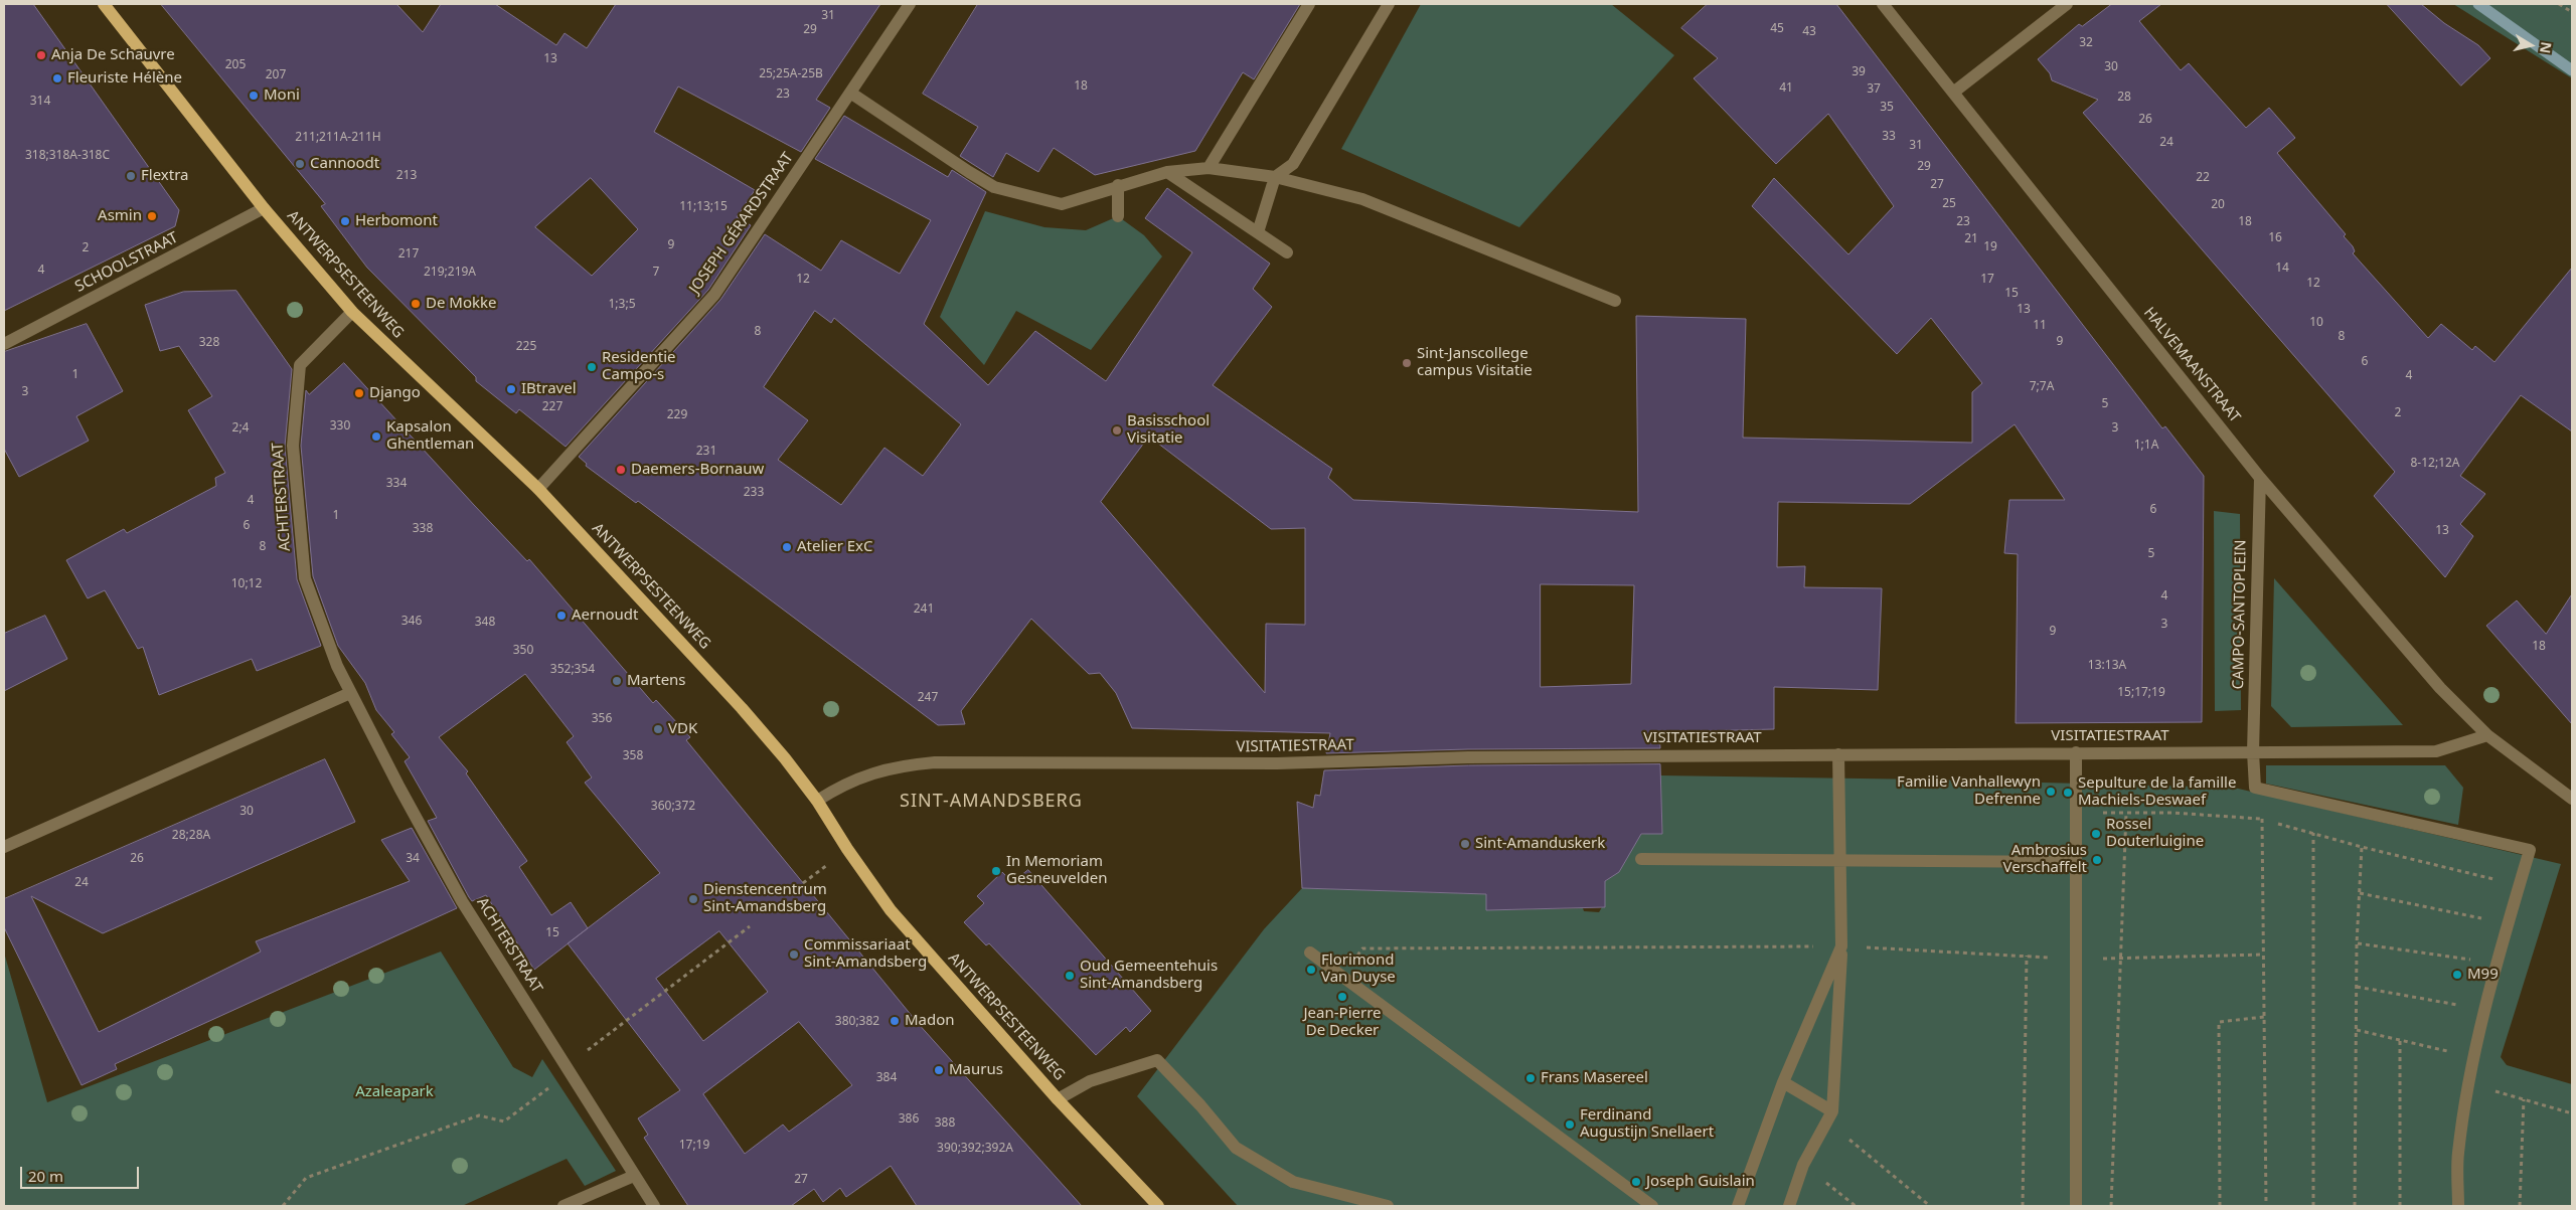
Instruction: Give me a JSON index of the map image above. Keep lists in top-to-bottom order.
{
  "streets": {
    "main road": ["ANTWERPSESTEENWEG"],
    "street": [
      "JOSEPH GÉRARDSTRAAT",
      "SCHOOLSTRAAT",
      "HALVEMAANSTRAAT",
      "ACHTERSTRAAT",
      "CAMPO-SANTOPLEIN",
      "VISITATIESTRAAT"
    ]
  },
  "crossings": [
    ["JOSEPH GÉRARDSTRAAT", "ANTWERPSESTEENWEG"],
    ["SCHOOLSTRAAT", "ANTWERPSESTEENWEG"],
    ["ANTWERPSESTEENWEG", "ACHTERSTRAAT"],
    ["ANTWERPSESTEENWEG", "VISITATIESTRAAT"],
    ["HALVEMAANSTRAAT", "CAMPO-SANTOPLEIN"],
    ["HALVEMAANSTRAAT", "VISITATIESTRAAT"],
    ["CAMPO-SANTOPLEIN", "VISITATIESTRAAT"]
  ],
  "districts": ["SINT-AMANDSBERG"],
  "parks": ["Azaleapark"],
  "places": [
    "Anja De Schauvre",
    "Fleuriste Hélène",
    "Moni",
    "Cannoodt",
    "Flextra",
    "Asmin",
    "Herbomont",
    "De Mokke",
    "Sint-Janscollege campus Visitatie",
    "Residentie Campo-s",
    "IBtravel",
    "Django",
    "Basisschool Visitatie",
    "Kapsalon Ghentleman",
    "Daemers-Bornauw",
    "Atelier ExC",
    "Aernoudt",
    "Martens",
    "VDK",
    "Familie Vanhallewyn Defrenne",
    "Sepulture de la famille Machiels-Deswaef",
    "Rossel Douterluigine",
    "Sint-Amanduskerk",
    "Ambrosius Verschaffelt",
    "In Memoriam Gesneuvelden",
    "Dienstencentrum Sint-Amandsberg",
    "Commissariaat Sint-Amandsberg",
    "Florimond Van Duyse",
    "M99",
    "Oud Gemeentehuis Sint-Amandsberg",
    "Jean-Pierre De Decker",
    "Madon",
    "Maurus",
    "Frans Masereel",
    "Ferdinand Augustijn Snellaert",
    "Joseph Guislain"
  ],
  "house_numbers": [
    "31",
    "45",
    "29",
    "43",
    "32",
    "13",
    "205",
    "30",
    "39",
    "25;25A-25B",
    "207",
    "18",
    "41",
    "37",
    "23",
    "28",
    "314",
    "35",
    "26",
    "33",
    "211;211A-211H",
    "24",
    "31",
    "318;318A-318C",
    "29",
    "213",
    "22",
    "27",
    "25",
    "20",
    "11;13;15",
    "23",
    "18",
    "16",
    "21",
    "9",
    "19",
    "2",
    "217",
    "14",
    "4",
    "219;219A",
    "7",
    "12",
    "17",
    "12",
    "15",
    "1;3;5",
    "13",
    "10",
    "11",
    "8",
    "8",
    "9",
    "328",
    "225",
    "6",
    "1",
    "4",
    "7;7A",
    "3",
    "5",
    "227",
    "2",
    "229",
    "330",
    "2;4",
    "3",
    "1;1A",
    "231",
    "8-12;12A",
    "334",
    "233",
    "4",
    "6",
    "1",
    "6",
    "338",
    "13",
    "8",
    "5",
    "10;12",
    "4",
    "241",
    "346",
    "348",
    "3",
    "9",
    "18",
    "350",
    "13:13A",
    "352;354",
    "15;17;19",
    "247",
    "356",
    "358",
    "360;372",
    "30",
    "28;28A",
    "26",
    "34",
    "24",
    "15",
    "380;382",
    "384",
    "386",
    "388",
    "17;19",
    "390;392;392A",
    "27"
  ],
  "scale_bar": "20 m",
  "north": "right"
}
